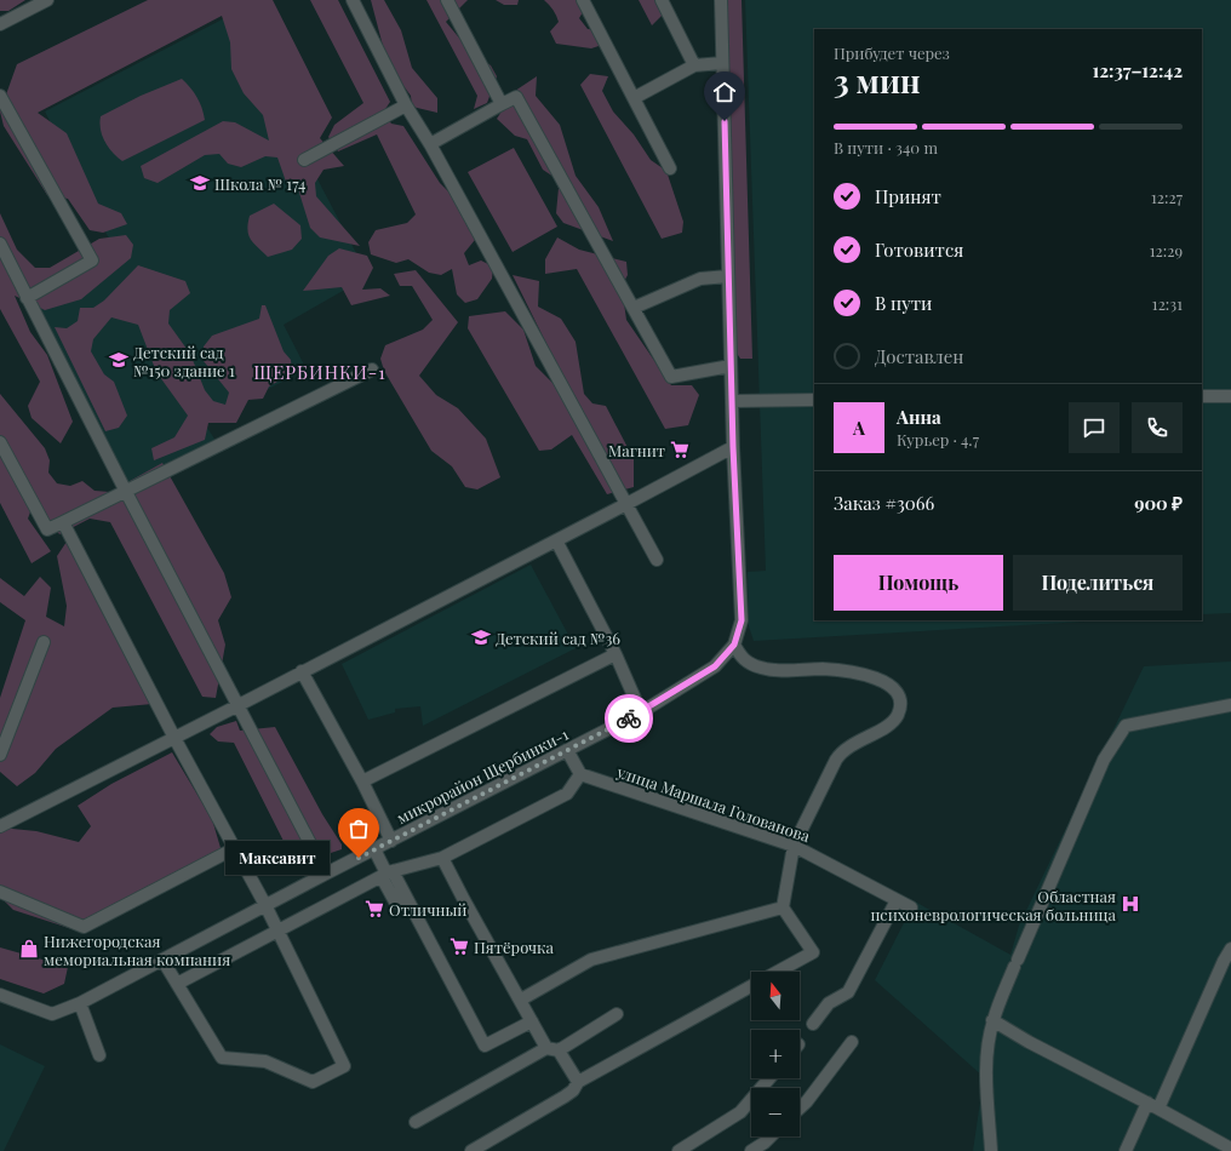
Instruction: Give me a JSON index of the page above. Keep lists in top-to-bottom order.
{
  "streets": {
    "street": ["микрорайон Щербинки-1", "улица Маршала Голованова"]
  },
  "districts": ["ЩЕРБИНКИ-1"],
  "places": {
    "school or university": ["Школа № 174", "Детский сад №150 здание 1", "Детский сад №36"],
    "supermarket": ["Магнит", "Отличный", "Пятёрочка"],
    "other": ["Максавит"],
    "hospital": ["Областная психоневрологическая больница"],
    "shop": ["Нижегородская мемориальная компания"]
  },
  "north": "top",
  "page": {
    "heading": ["3 мин", "Прибудет через", "12:37–12:42"],
    "panel": [
      "Анна",
      "Курьер · 4.7",
      "Заказ #3066",
      "900 ₽"
    ],
    "bar": "В пути · 340 m",
    "list": [
      ["Принят", "12:27"],
      ["Готовится", "12:29"],
      ["В пути", "12:31"],
      "Доставлен"
    ],
    "round": "А",
    "buttons": ["Помощь", "Поделиться"],
    "bubble": "Максавит",
    "map_buttons": ["+", "−"]
  }
}
